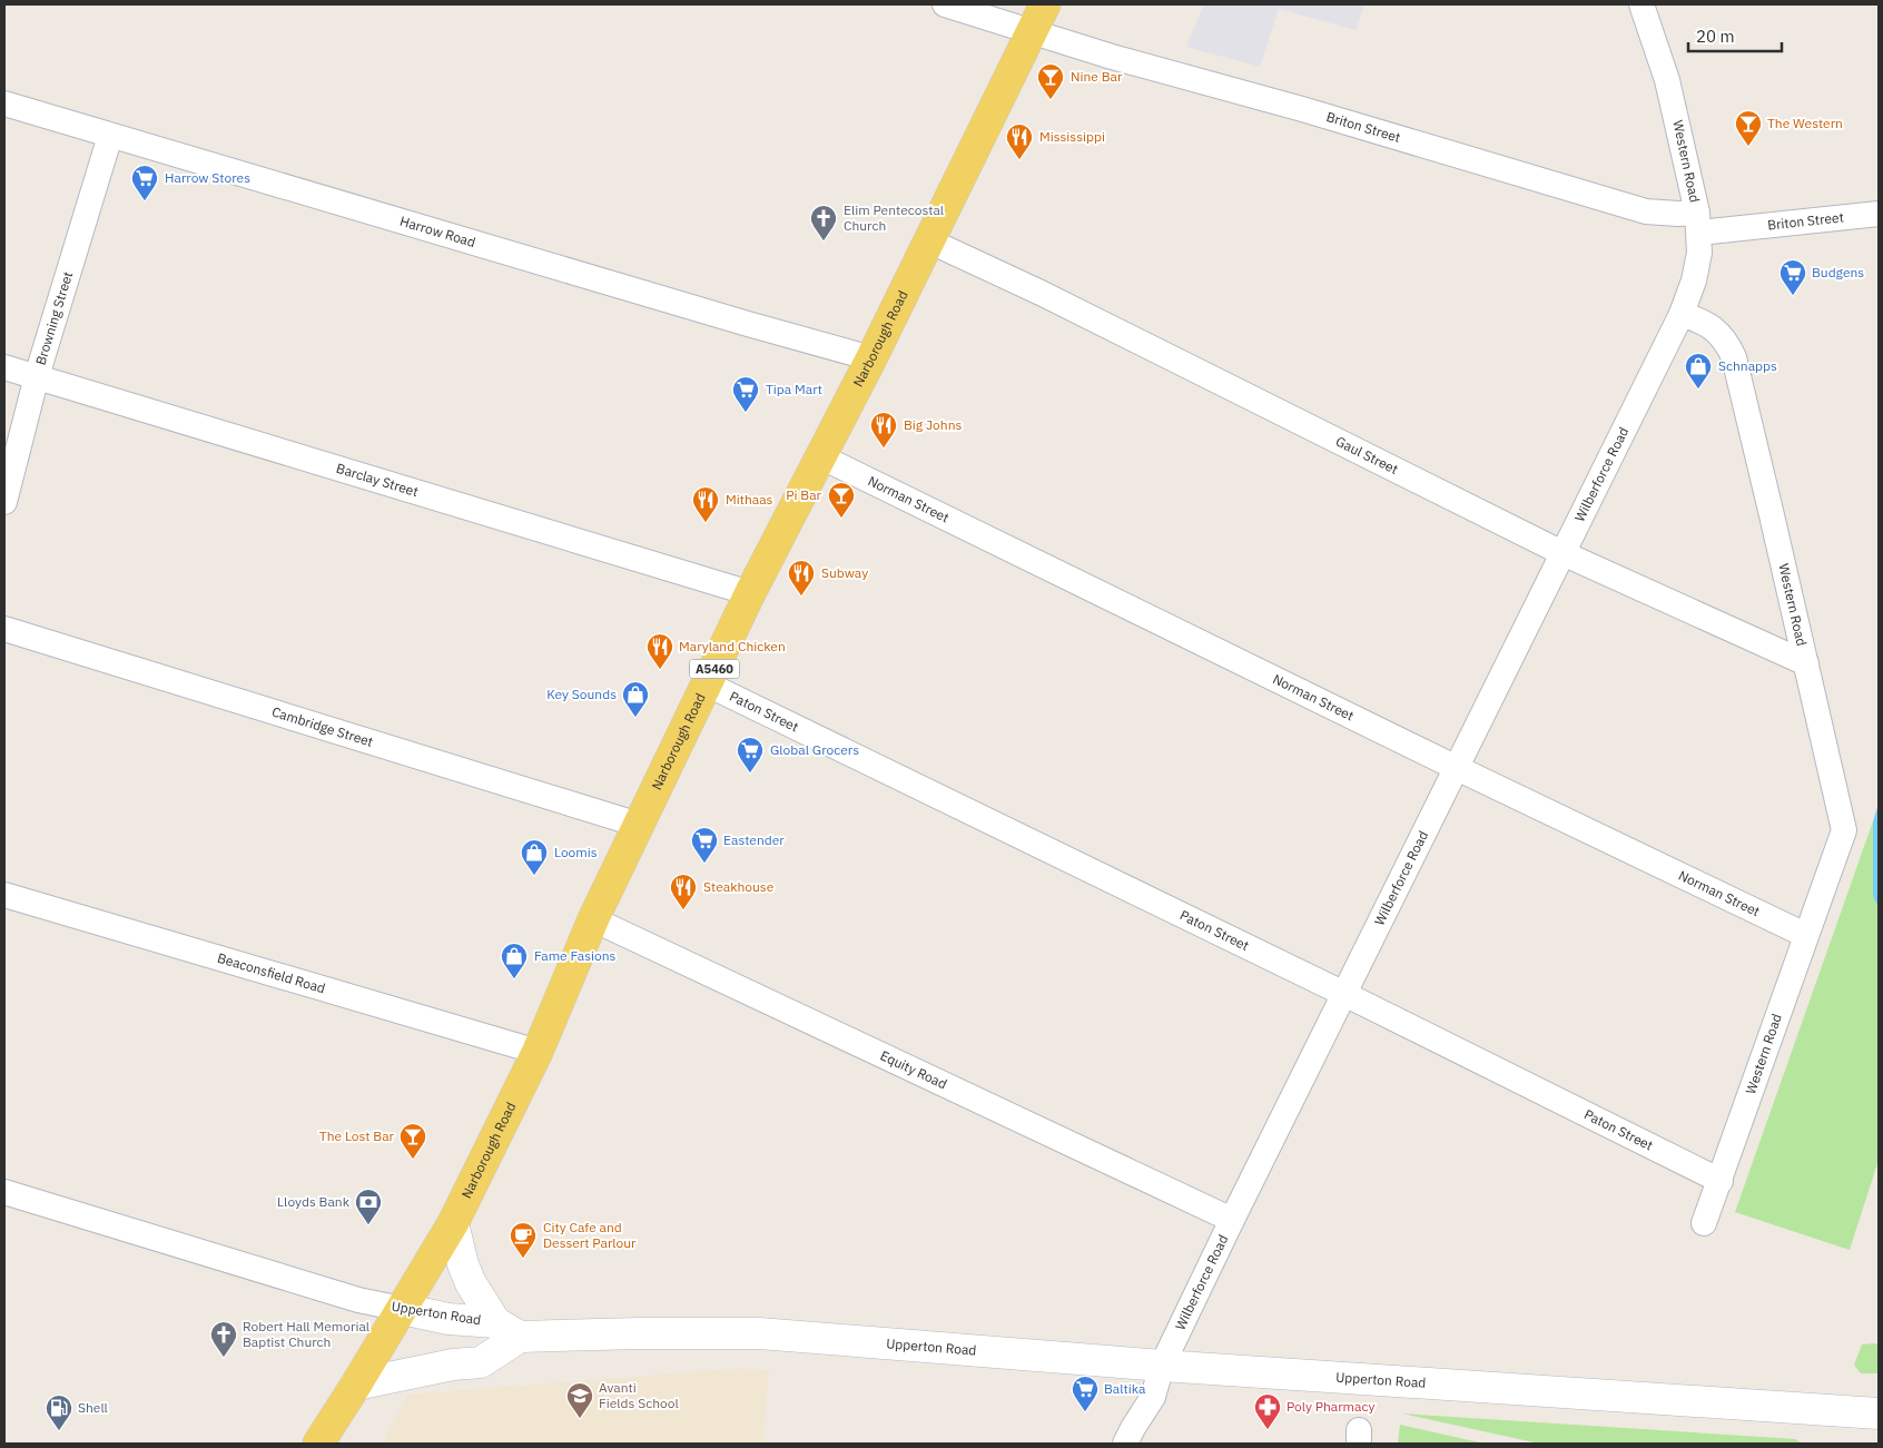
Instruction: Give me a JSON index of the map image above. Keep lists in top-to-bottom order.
{
  "streets": {
    "main road": ["Narborough Road", "A5460"],
    "street": [
      "Briton Street",
      "Western Road",
      "Harrow Road",
      "Browning Street",
      "Gaul Street",
      "Wilberforce Road",
      "Barclay Street",
      "Norman Street",
      "Paton Street",
      "Cambridge Street",
      "Beaconsfield Road",
      "Equity Road",
      "Upperton Road"
    ]
  },
  "crossings": [
    ["Briton Street", "Western Road"],
    ["Briton Street", "Narborough Road"],
    ["Western Road", "Gaul Street"],
    ["Western Road", "Wilberforce Road"],
    ["Western Road", "Norman Street"],
    ["Western Road", "Paton Street"],
    ["Harrow Road", "Browning Street"],
    ["Harrow Road", "Narborough Road"],
    ["Browning Street", "Barclay Street"],
    ["Narborough Road", "Gaul Street"],
    ["Narborough Road", "Barclay Street"],
    ["Narborough Road", "Norman Street"],
    ["Narborough Road", "Paton Street"],
    ["Narborough Road", "Cambridge Street"],
    ["Narborough Road", "Beaconsfield Road"],
    ["Narborough Road", "Equity Road"],
    ["Narborough Road", "Upperton Road"],
    ["Gaul Street", "Wilberforce Road"],
    ["Wilberforce Road", "Norman Street"],
    ["Wilberforce Road", "Paton Street"],
    ["Wilberforce Road", "Equity Road"],
    ["Wilberforce Road", "Upperton Road"]
  ],
  "places": {
    "bar": [
      "Nine Bar",
      "The Western",
      "Pi Bar",
      "The Lost Bar"
    ],
    "restaurant": [
      "Mississippi",
      "Big Johns",
      "Mithaas",
      "Subway",
      "Maryland Chicken",
      "Steakhouse"
    ],
    "supermarket": [
      "Harrow Stores",
      "Budgens",
      "Tipa Mart",
      "Global Grocers",
      "Eastender",
      "Baltika"
    ],
    "church": ["Elim Pentecostal Church", "Robert Hall Memorial Baptist Church"],
    "shop": [
      "Schnapps",
      "Key Sounds",
      "Loomis",
      "Fame Fasions"
    ],
    "bank": ["Lloyds Bank"],
    "cafe": ["City Cafe and Dessert Parlour"],
    "school or university": ["Avanti Fields School"],
    "pharmacy": ["Poly Pharmacy"],
    "fuel station": ["Shell"]
  },
  "scale_bar": "20 m"
}
